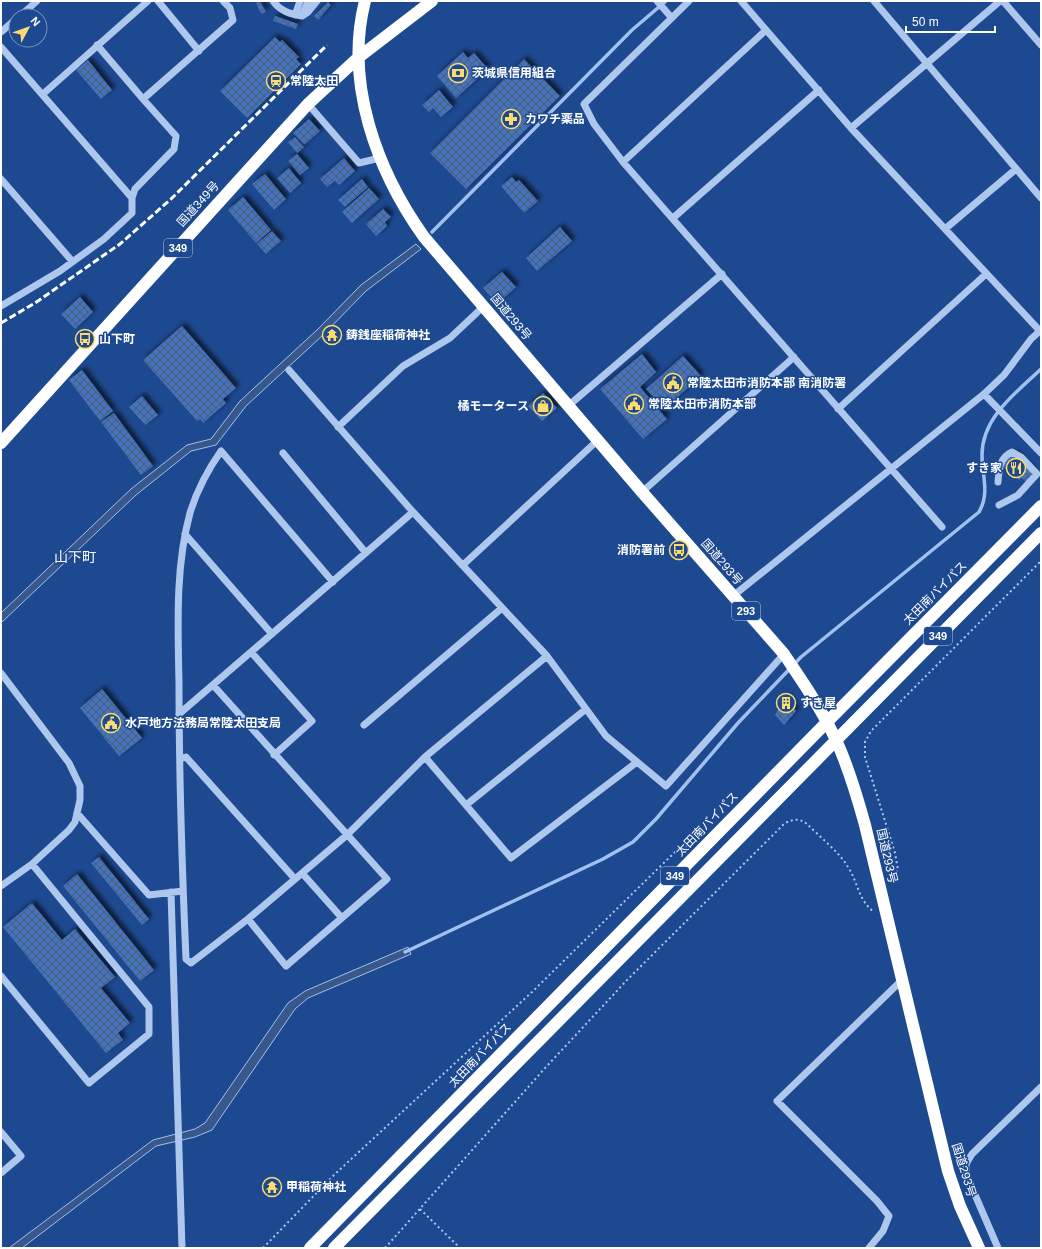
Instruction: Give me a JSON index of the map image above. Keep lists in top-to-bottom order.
{
  "streets": {
    "highway": [
      "国道349号",
      "349",
      "国道293号",
      "太田南バイパス",
      "293"
    ]
  },
  "crossings": [
    ["国道349号", "国道293号"],
    ["349", "国道293号"],
    ["国道293号", "太田南バイパス"]
  ],
  "districts": ["山下町"],
  "places": {
    "bank": ["茨城県信用組合"],
    "station": ["常陸太田"],
    "pharmacy": ["カワチ薬品"],
    "temple": ["鋳銭座稲荷神社", "甲稲荷神社"],
    "bus stop": ["山下町", "消防署前"],
    "public building": ["常陸太田市消防本部 南消防署", "常陸太田市消防本部", "水戸地方法務局常陸太田支局"],
    "shop": ["橘モータース"],
    "restaurant": ["すき家"],
    "building": ["すき屋"]
  },
  "scale_bar": "50 m",
  "north": "top right"
}
